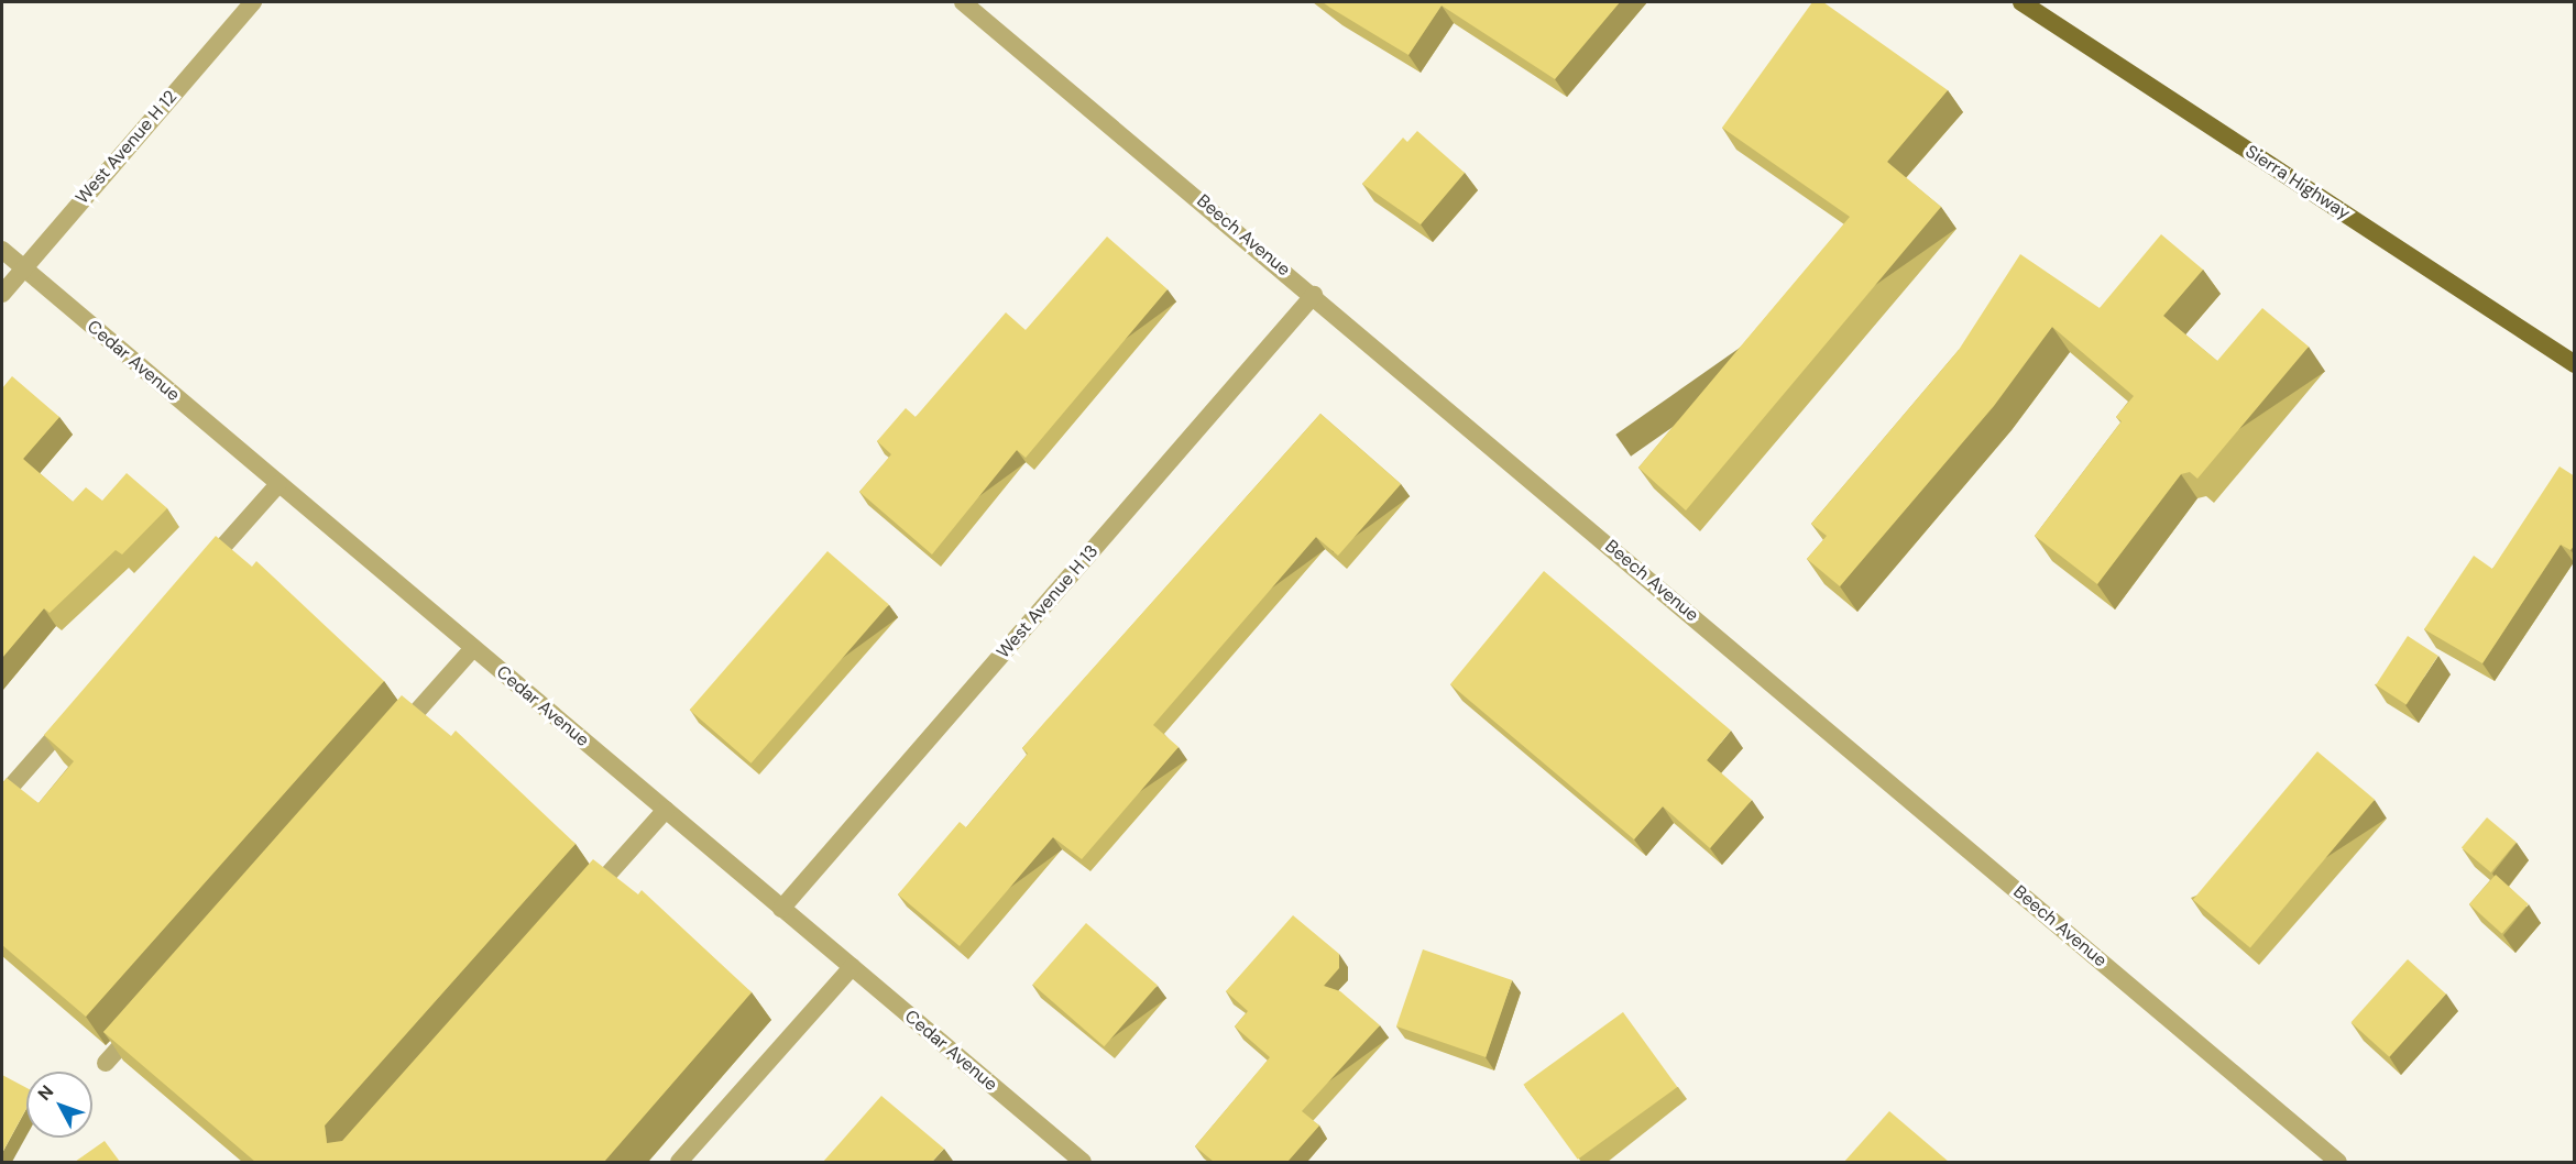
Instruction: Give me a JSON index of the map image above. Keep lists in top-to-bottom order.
{
  "streets": {
    "main road": ["Sierra Highway"],
    "street": [
      "West Avenue H 12",
      "Beech Avenue",
      "Cedar Avenue",
      "West Avenue H 13"
    ]
  },
  "crossings": [
    ["West Avenue H 12", "Cedar Avenue"],
    ["Beech Avenue", "West Avenue H 13"],
    ["Cedar Avenue", "West Avenue H 13"]
  ],
  "north": "top left"
}
